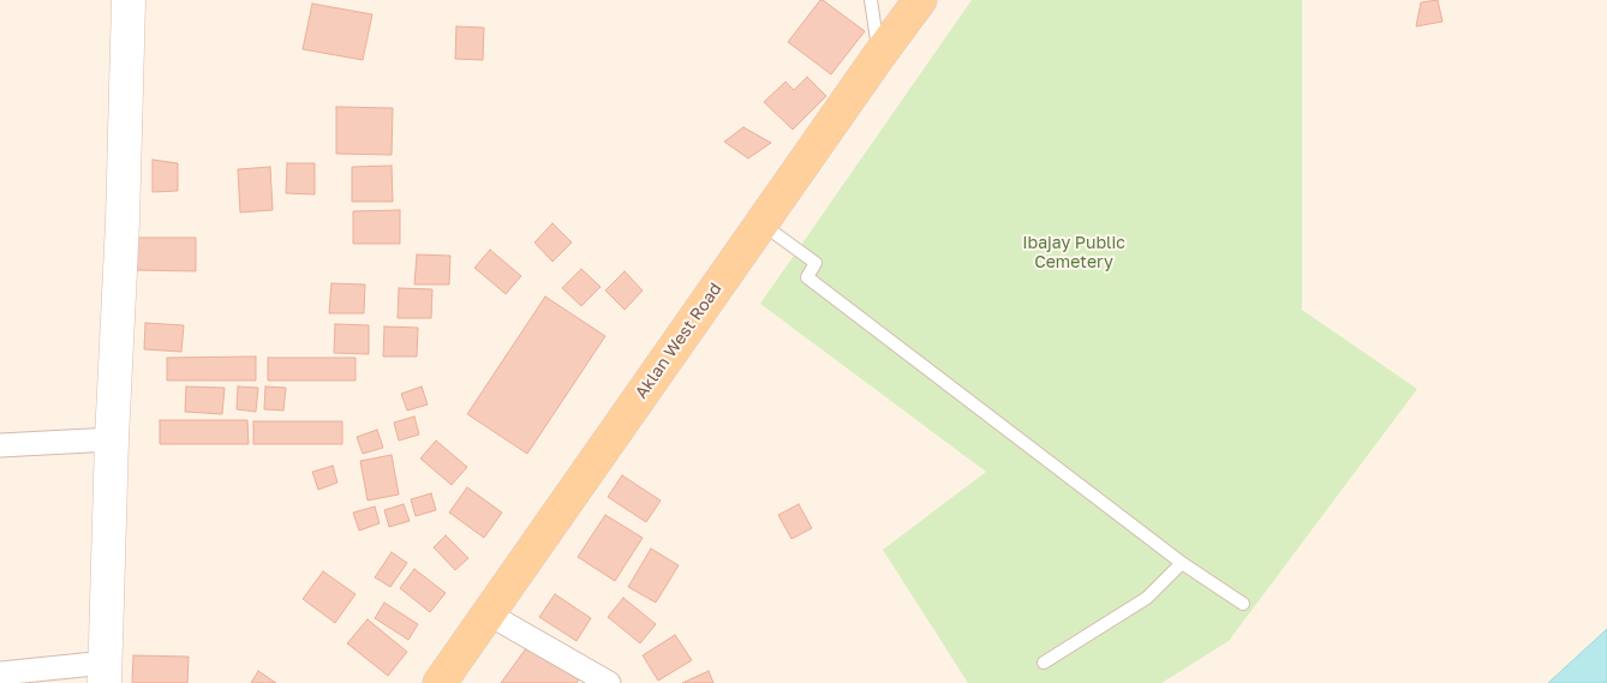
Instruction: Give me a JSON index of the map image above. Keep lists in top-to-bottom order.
{
  "streets": {
    "main road": ["Aklan West Road"]
  },
  "parks": ["Ibajay Public Cemetery"]
}
